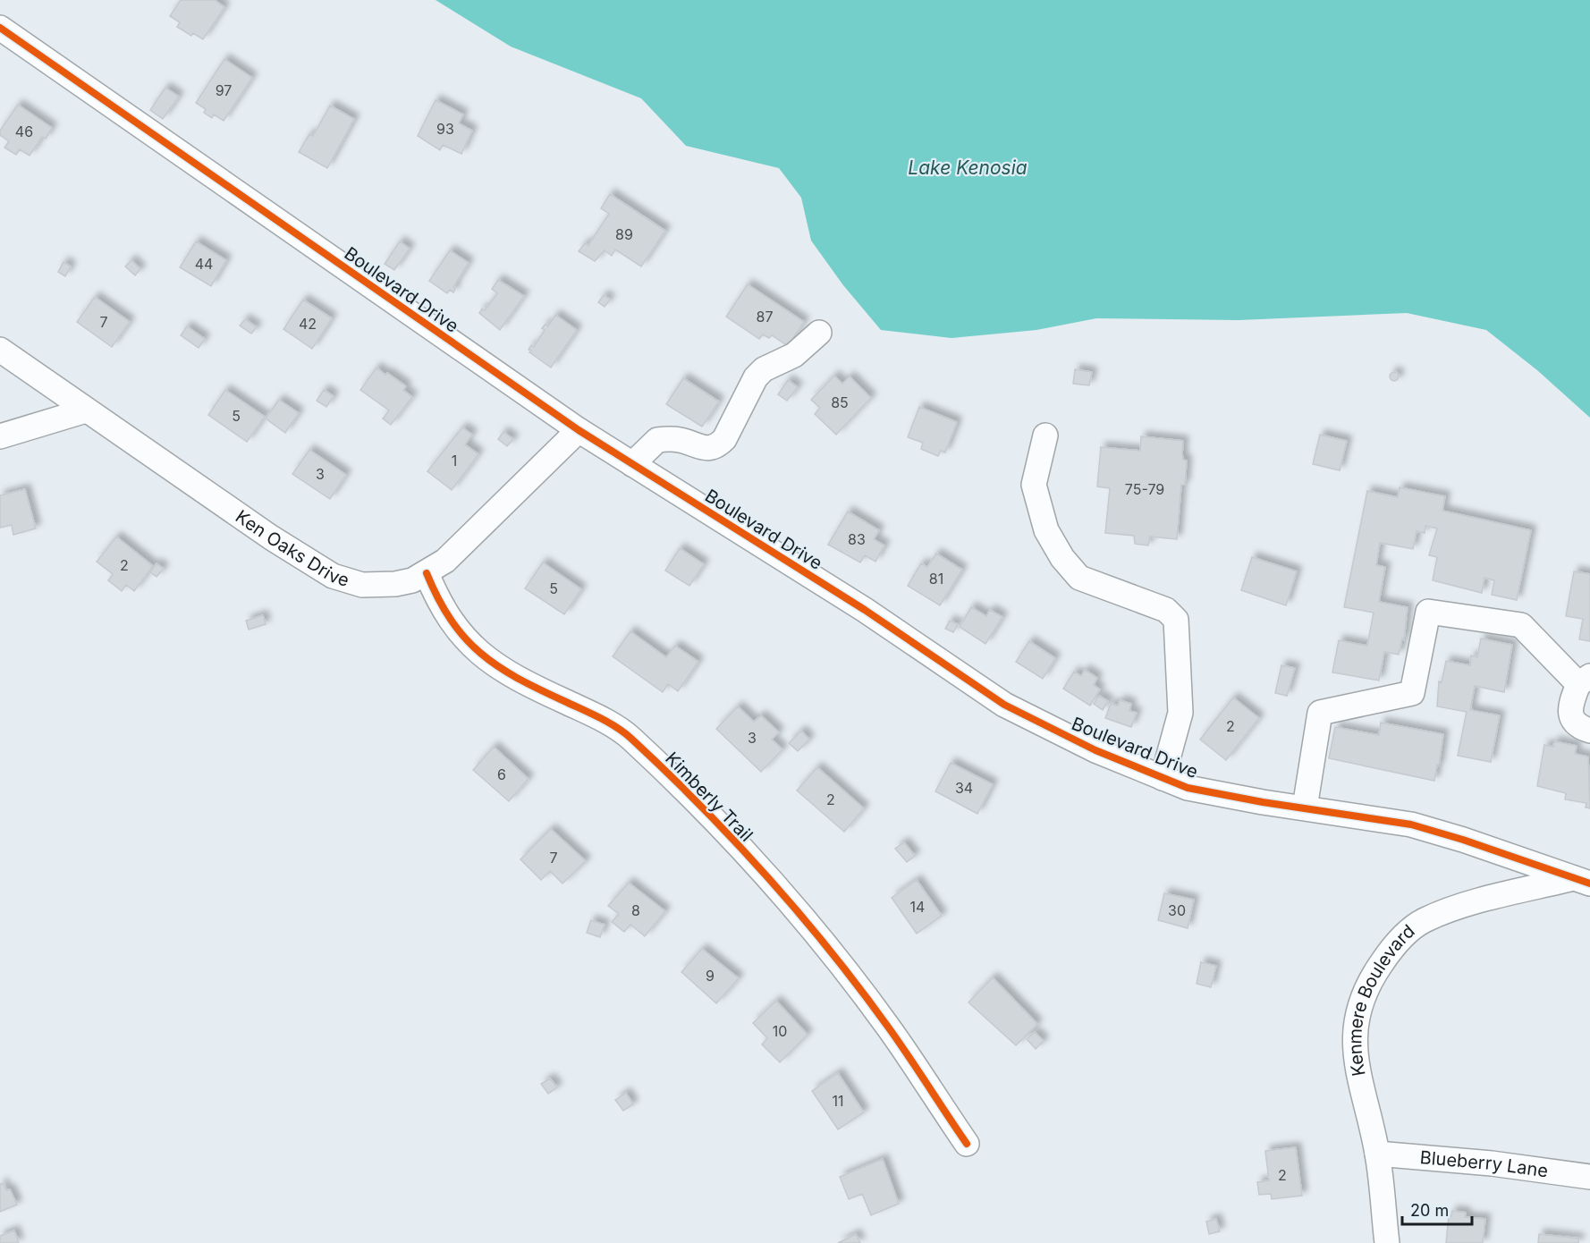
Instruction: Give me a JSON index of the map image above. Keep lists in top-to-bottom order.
{
  "streets": {
    "street": [
      "Boulevard Drive",
      "Ken Oaks Drive",
      "Kimberly Trail",
      "Kenmere Boulevard",
      "Blueberry Lane"
    ]
  },
  "crossings": [
    ["Boulevard Drive", "Ken Oaks Drive"],
    ["Boulevard Drive", "Kenmere Boulevard"],
    ["Ken Oaks Drive", "Kimberly Trail"],
    ["Kenmere Boulevard", "Blueberry Lane"]
  ],
  "water": ["Lake Kenosia"],
  "house_numbers": [
    "97",
    "93",
    "46",
    "89",
    "44",
    "87",
    "7",
    "42",
    "85",
    "5",
    "1",
    "3",
    "75-79",
    "83",
    "2",
    "81",
    "5",
    "2",
    "3",
    "6",
    "34",
    "2",
    "7",
    "14",
    "8",
    "30",
    "9",
    "10",
    "11",
    "2"
  ],
  "scale_bar": "20 m"
}
